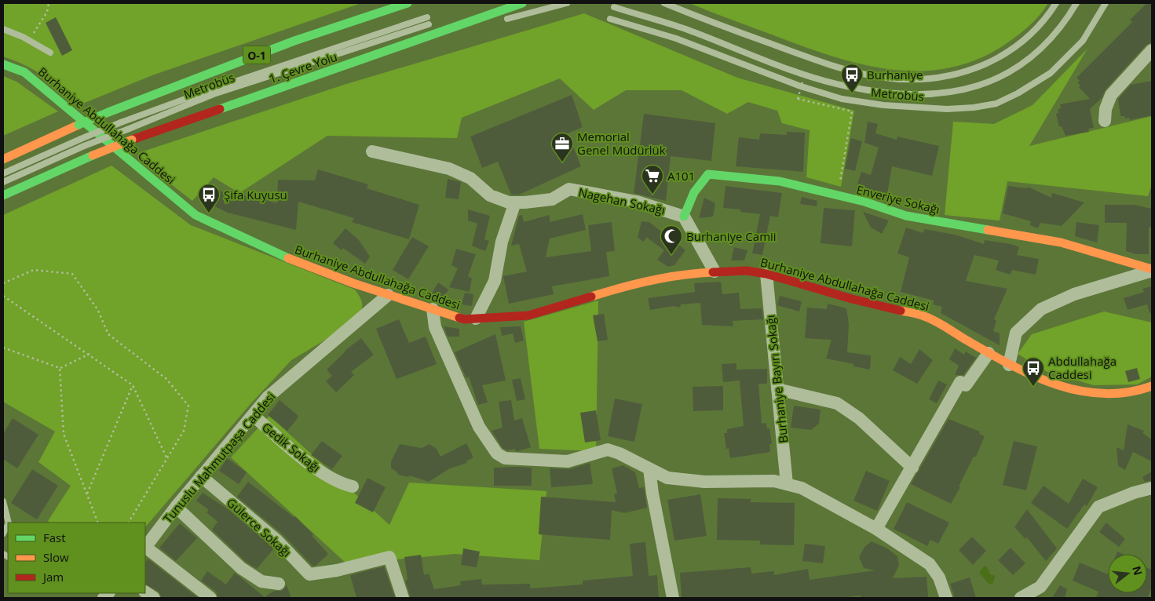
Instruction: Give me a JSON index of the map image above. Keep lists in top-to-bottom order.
{
  "streets": {
    "main road": [
      "O-1",
      "1. Çevre Yolu",
      "Burhaniye Abdullahağa Caddesi",
      "Enveriye Sokağı"
    ],
    "street": [
      "Nagehan Sokağı",
      "Burhaniye Bayırı Sokağı",
      "Gedik Sokağı",
      "Tunuslu Mahmutpaşa Caddesi",
      "Gülerce Sokağı"
    ],
    "lane": ["Metrobüs"]
  },
  "crossings": [
    ["Burhaniye Abdullahağa Caddesi", "Burhaniye Bayırı Sokağı"],
    ["Burhaniye Abdullahağa Caddesi", "Tunuslu Mahmutpaşa Caddesi"],
    ["Enveriye Sokağı", "Nagehan Sokağı"],
    ["Gedik Sokağı", "Tunuslu Mahmutpaşa Caddesi"],
    ["Tunuslu Mahmutpaşa Caddesi", "Gülerce Sokağı"]
  ],
  "places": {
    "bus stop": ["Burhaniye", "Şifa Kuyusu", "Abdullahağa Caddesi"],
    "office": ["Memorial Genel Müdürlük"],
    "supermarket": ["A101"],
    "mosque": ["Burhaniye Camii"]
  },
  "legend": ["Fast", "Slow", "Jam"],
  "north": "right"
}
